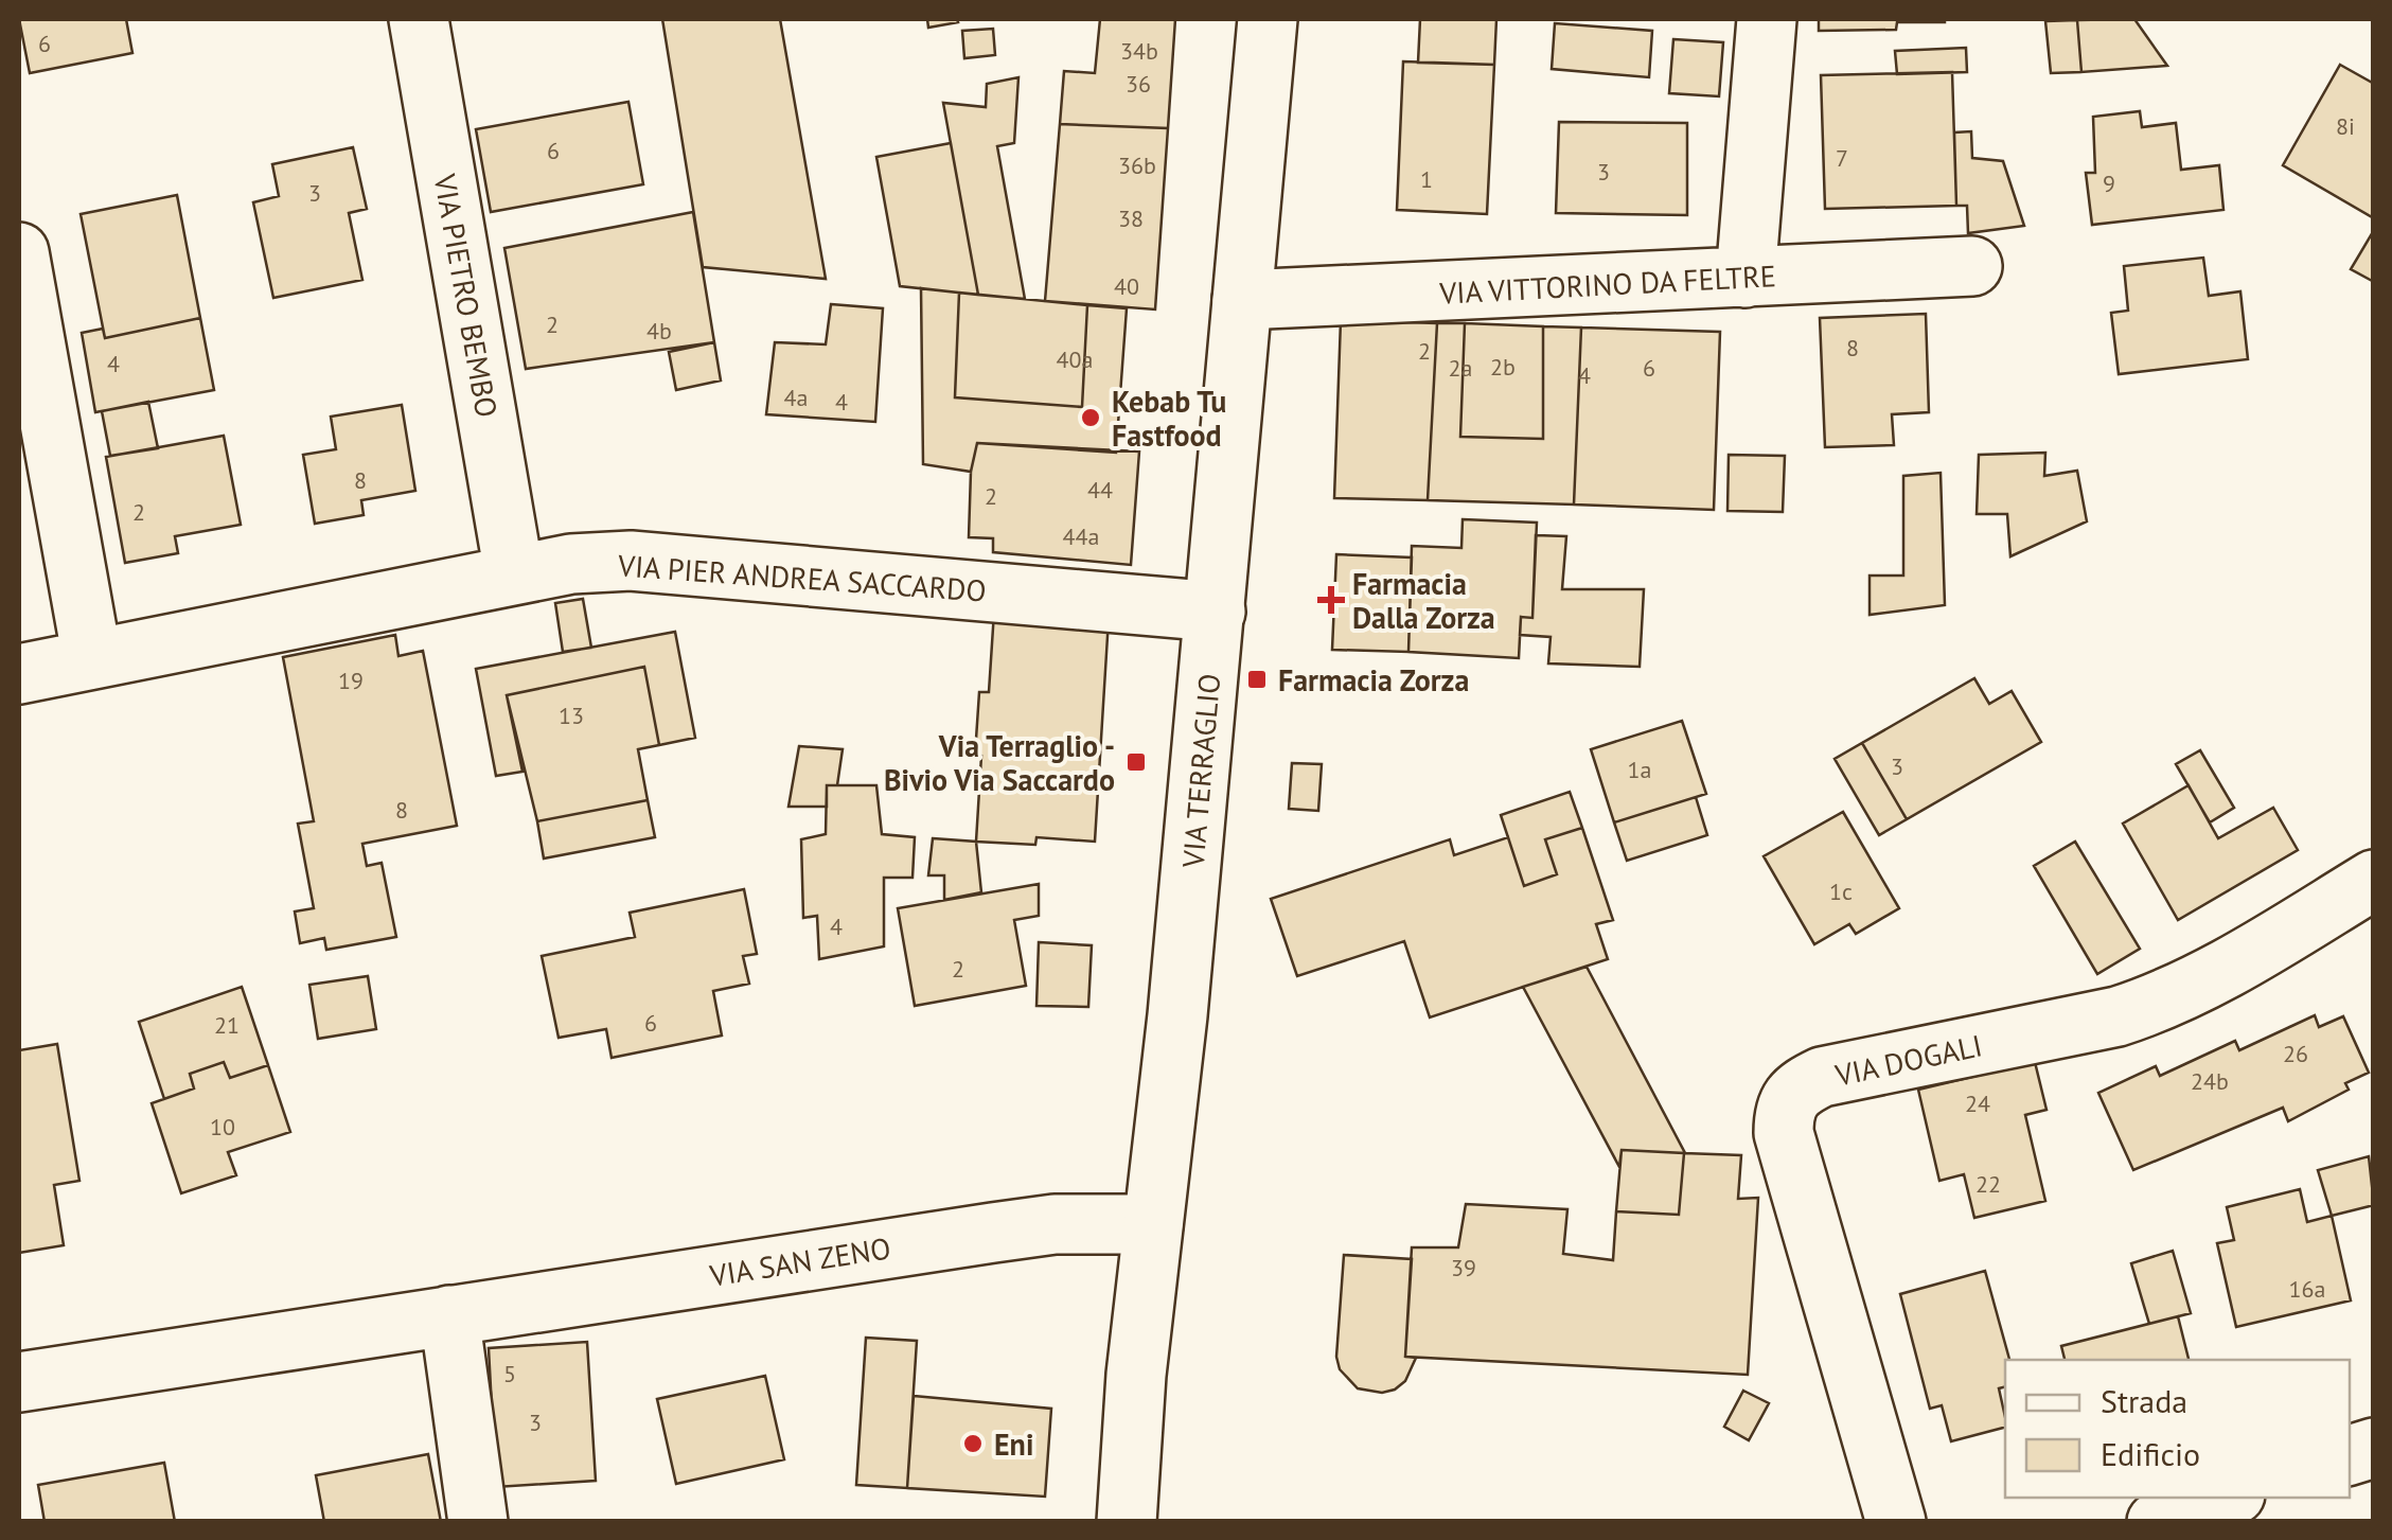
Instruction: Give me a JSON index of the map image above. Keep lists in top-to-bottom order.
{
  "streets": {
    "street": [
      "VIA VITTORINO DA FELTRE",
      "VIA PIETRO BEMBO",
      "VIA PIER ANDREA SACCARDO",
      "VIA TERRAGLIO",
      "VIA DOGALI",
      "VIA SAN ZENO"
    ]
  },
  "crossings": [
    ["VIA VITTORINO DA FELTRE", "VIA TERRAGLIO"],
    ["VIA PIETRO BEMBO", "VIA PIER ANDREA SACCARDO"],
    ["VIA PIER ANDREA SACCARDO", "VIA TERRAGLIO"],
    ["VIA TERRAGLIO", "VIA SAN ZENO"]
  ],
  "places": {
    "other": ["Kebab Tu Fastfood", "Eni"],
    "health": ["Farmacia Dalla Zorza"],
    "transit": ["Farmacia Zorza", "Via Terraglio - Bivio Via Saccardo"]
  },
  "house_numbers": [
    "6",
    "34b",
    "36",
    "8i",
    "6",
    "7",
    "36b",
    "3",
    "1",
    "9",
    "3",
    "38",
    "40",
    "2",
    "4b",
    "8",
    "2",
    "40a",
    "4",
    "2b",
    "2a",
    "6",
    "4",
    "4a",
    "4",
    "8",
    "44",
    "2",
    "2",
    "44a",
    "19",
    "13",
    "3",
    "1a",
    "8",
    "1c",
    "4",
    "2",
    "6",
    "21",
    "26",
    "24b",
    "24",
    "10",
    "22",
    "39",
    "16a",
    "5",
    "3"
  ],
  "legend": ["Strada", "Edificio"]
}
